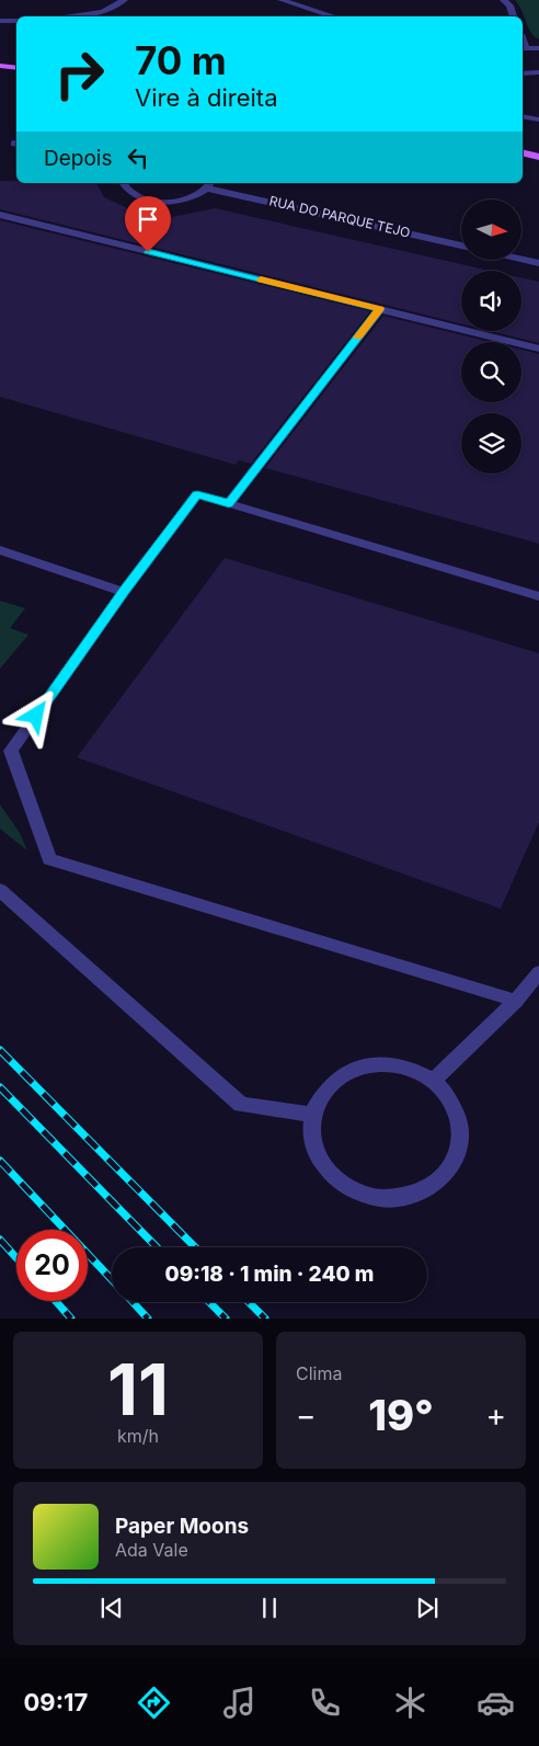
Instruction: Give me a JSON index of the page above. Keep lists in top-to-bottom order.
{
  "streets": {
    "street": ["RUA DO PARQUE TEJO"]
  },
  "north": "right",
  "page": {
    "turn": ["70 m", "Vire à direita"],
    "then": "Depois",
    "limit": "20",
    "trip": "09:18 · 1 min · 240 m",
    "tile": [
      ["11", "km/h"],
      "Clima"
    ],
    "heat": ["−", "19°", "+"],
    "song": ["Paper Moons", "Ada Vale"],
    "tabs": "09:17"
  }
}
